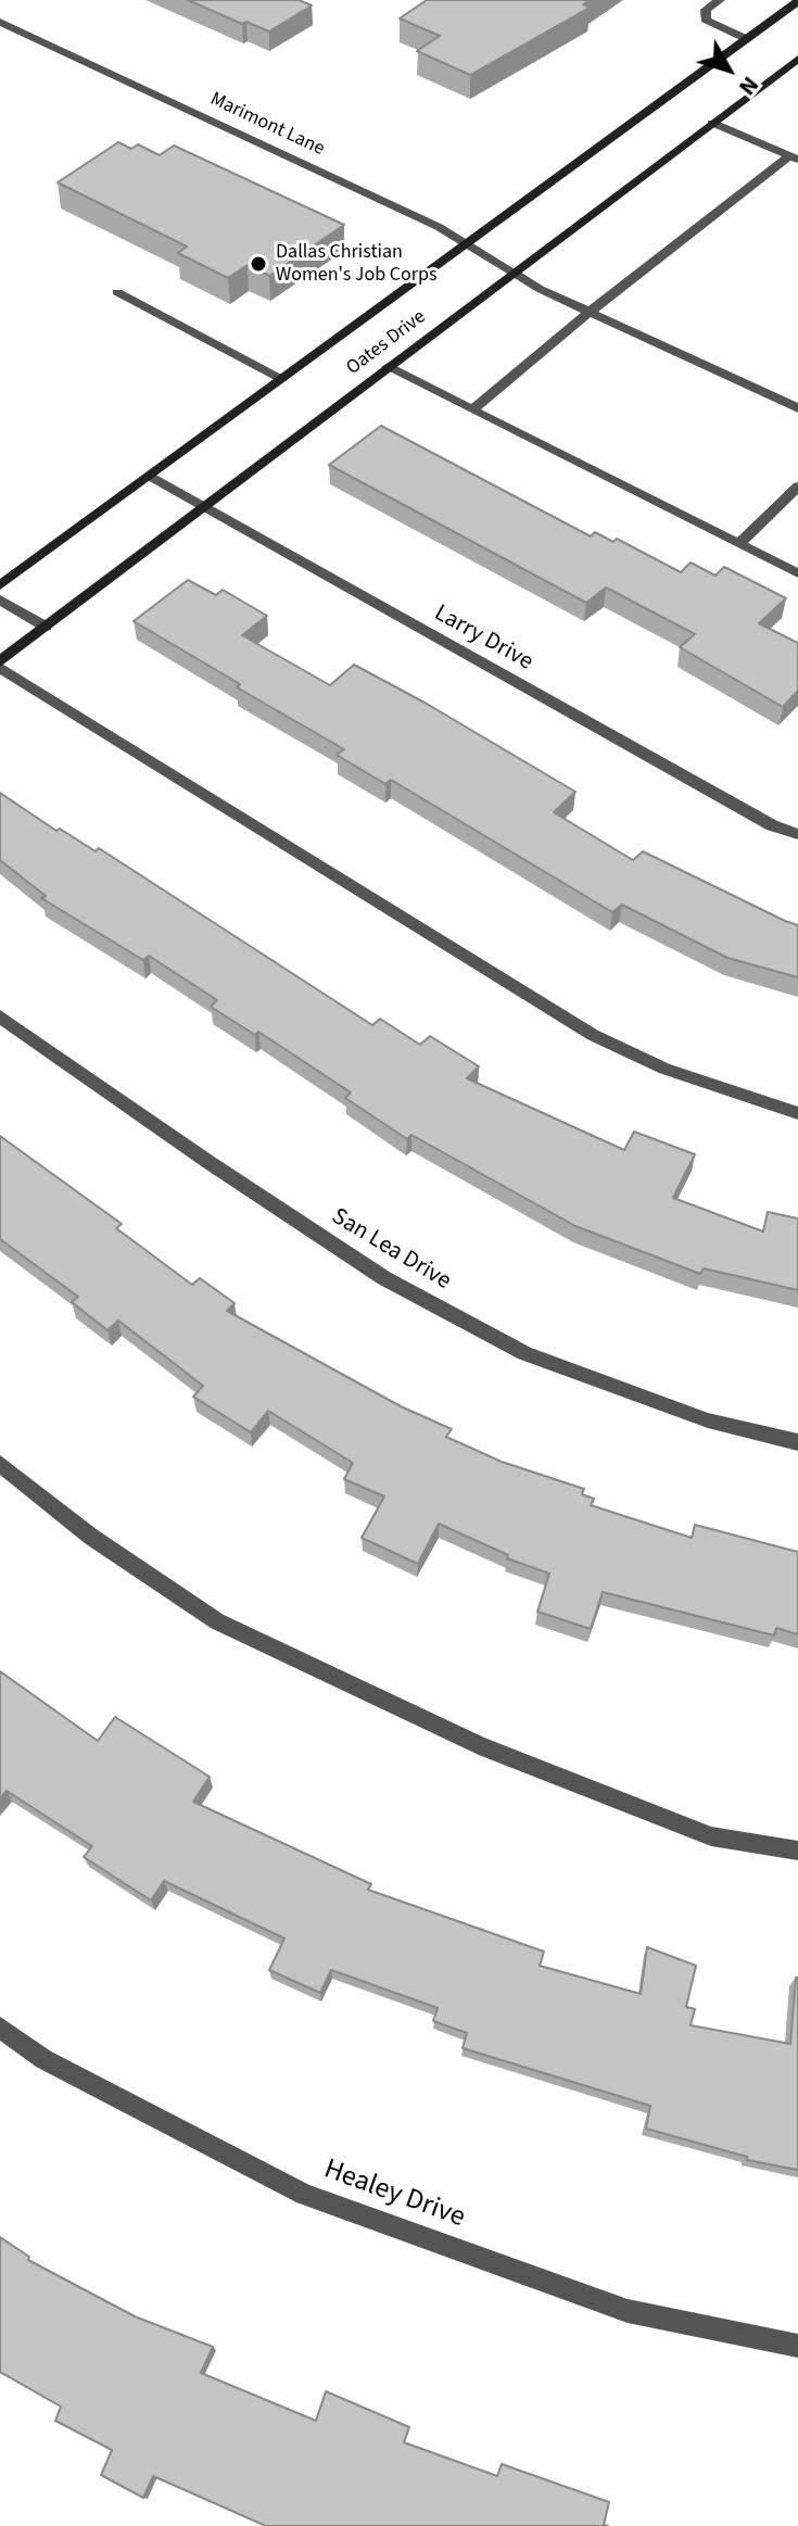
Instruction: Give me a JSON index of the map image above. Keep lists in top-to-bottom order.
{
  "streets": {
    "main road": ["Oates Drive"],
    "street": [
      "Marimont Lane",
      "Larry Drive",
      "San Lea Drive",
      "Healey Drive"
    ]
  },
  "crossings": [
    ["Marimont Lane", "Oates Drive"],
    ["Oates Drive", "Larry Drive"]
  ],
  "places": ["Dallas Christian Women's Job Corps"],
  "north": "bottom right"
}
